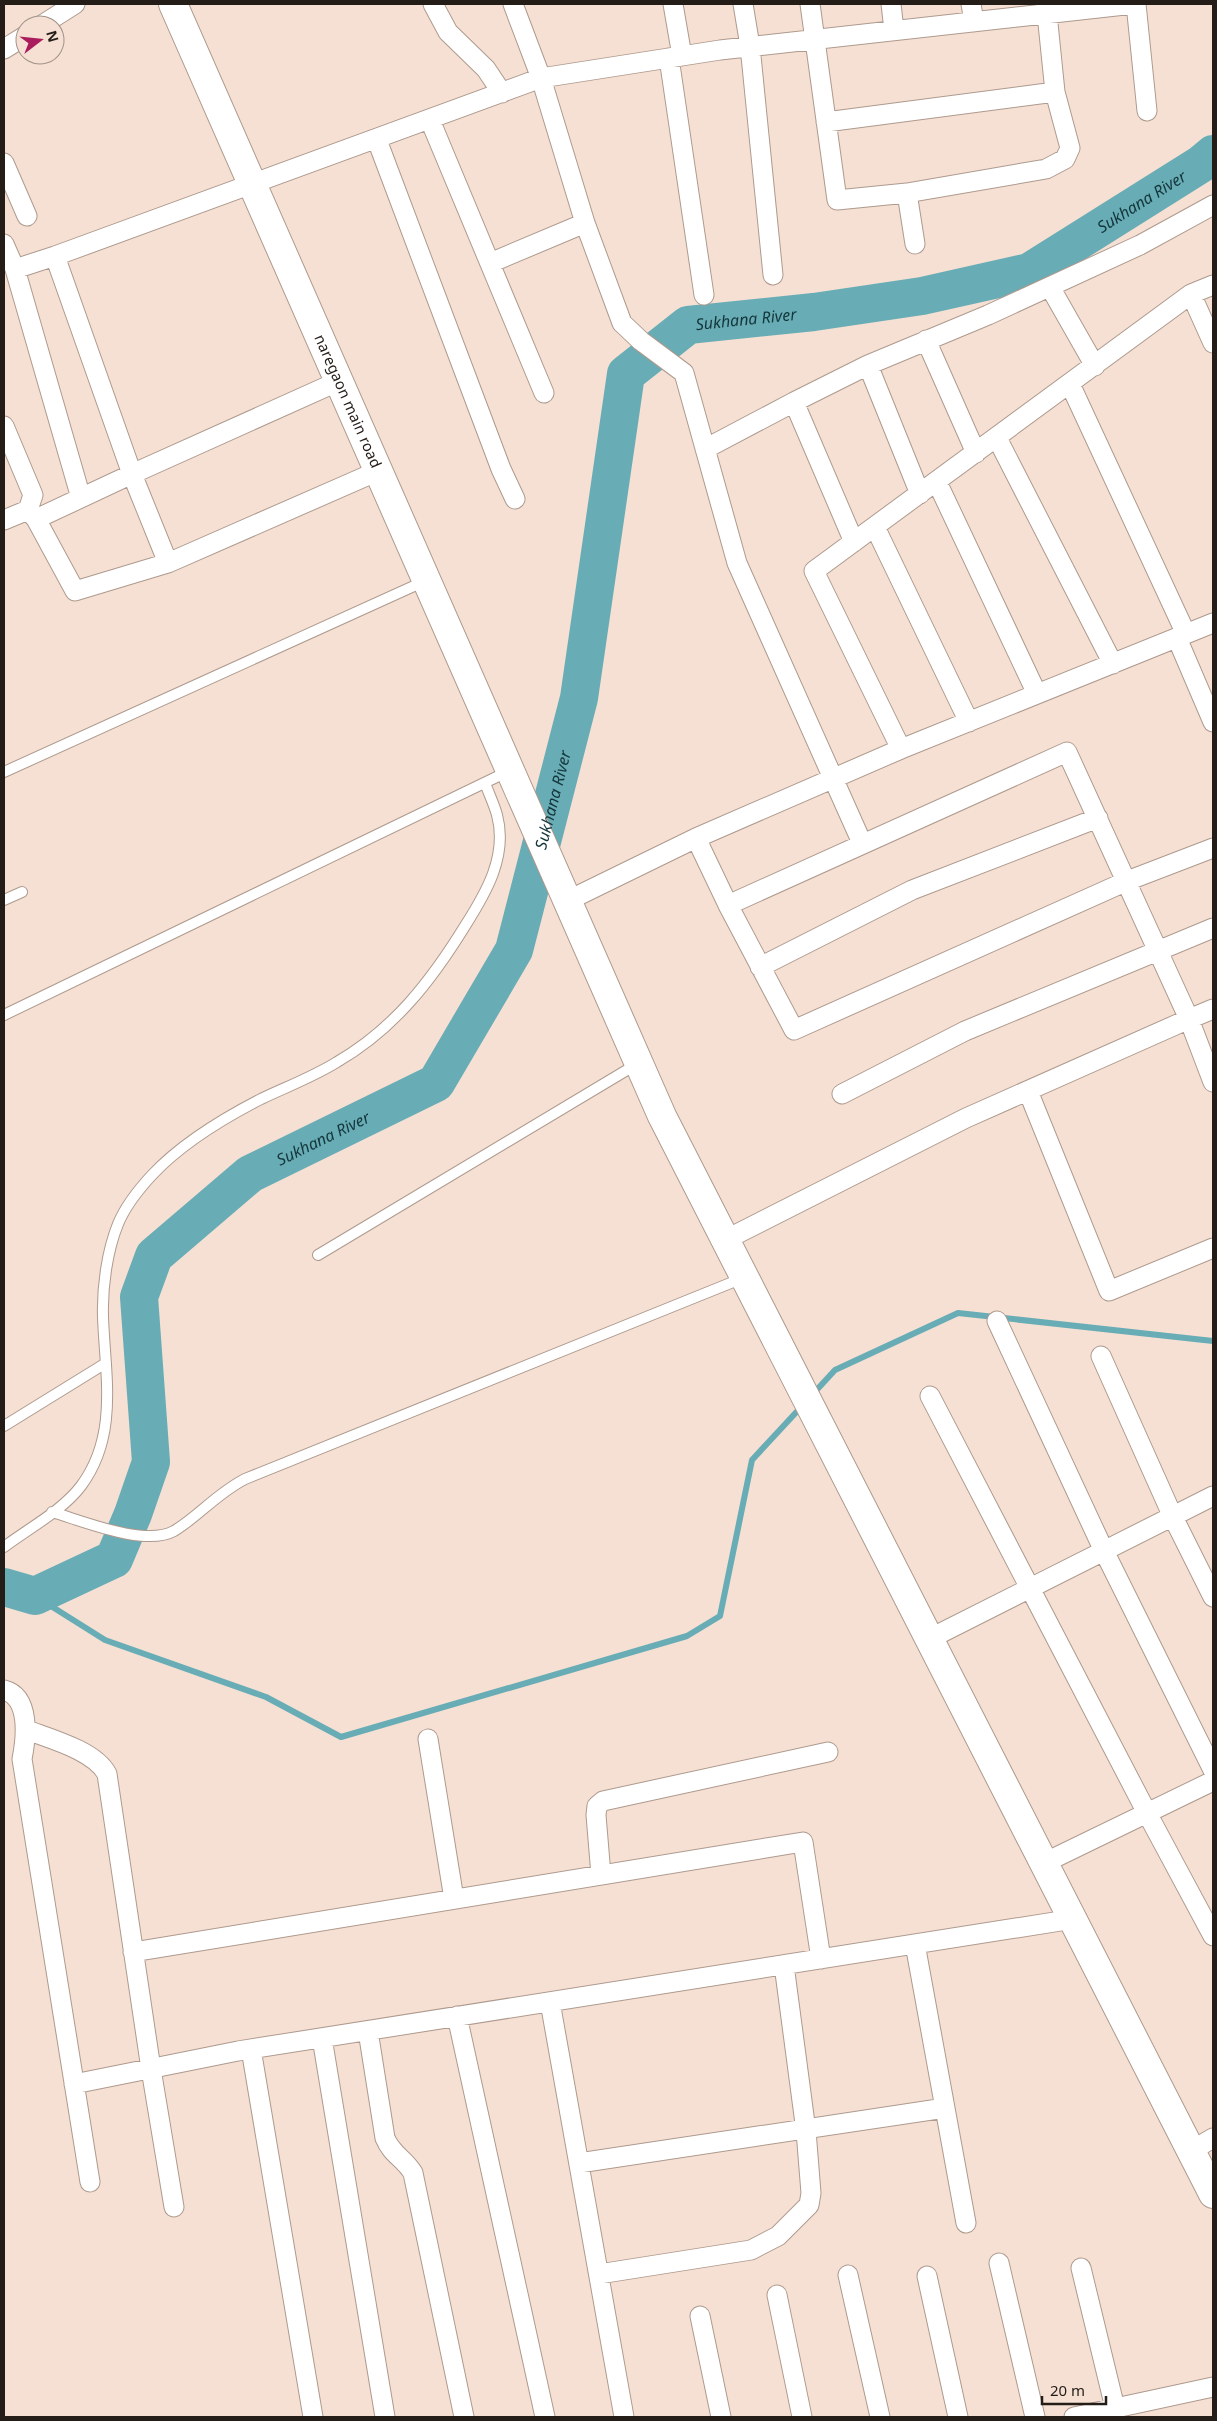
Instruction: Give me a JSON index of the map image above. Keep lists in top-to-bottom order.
{
  "streets": {
    "street": ["naregaon main road"]
  },
  "water": ["Sukhana River"],
  "scale_bar": "20 m",
  "north": "right"
}
